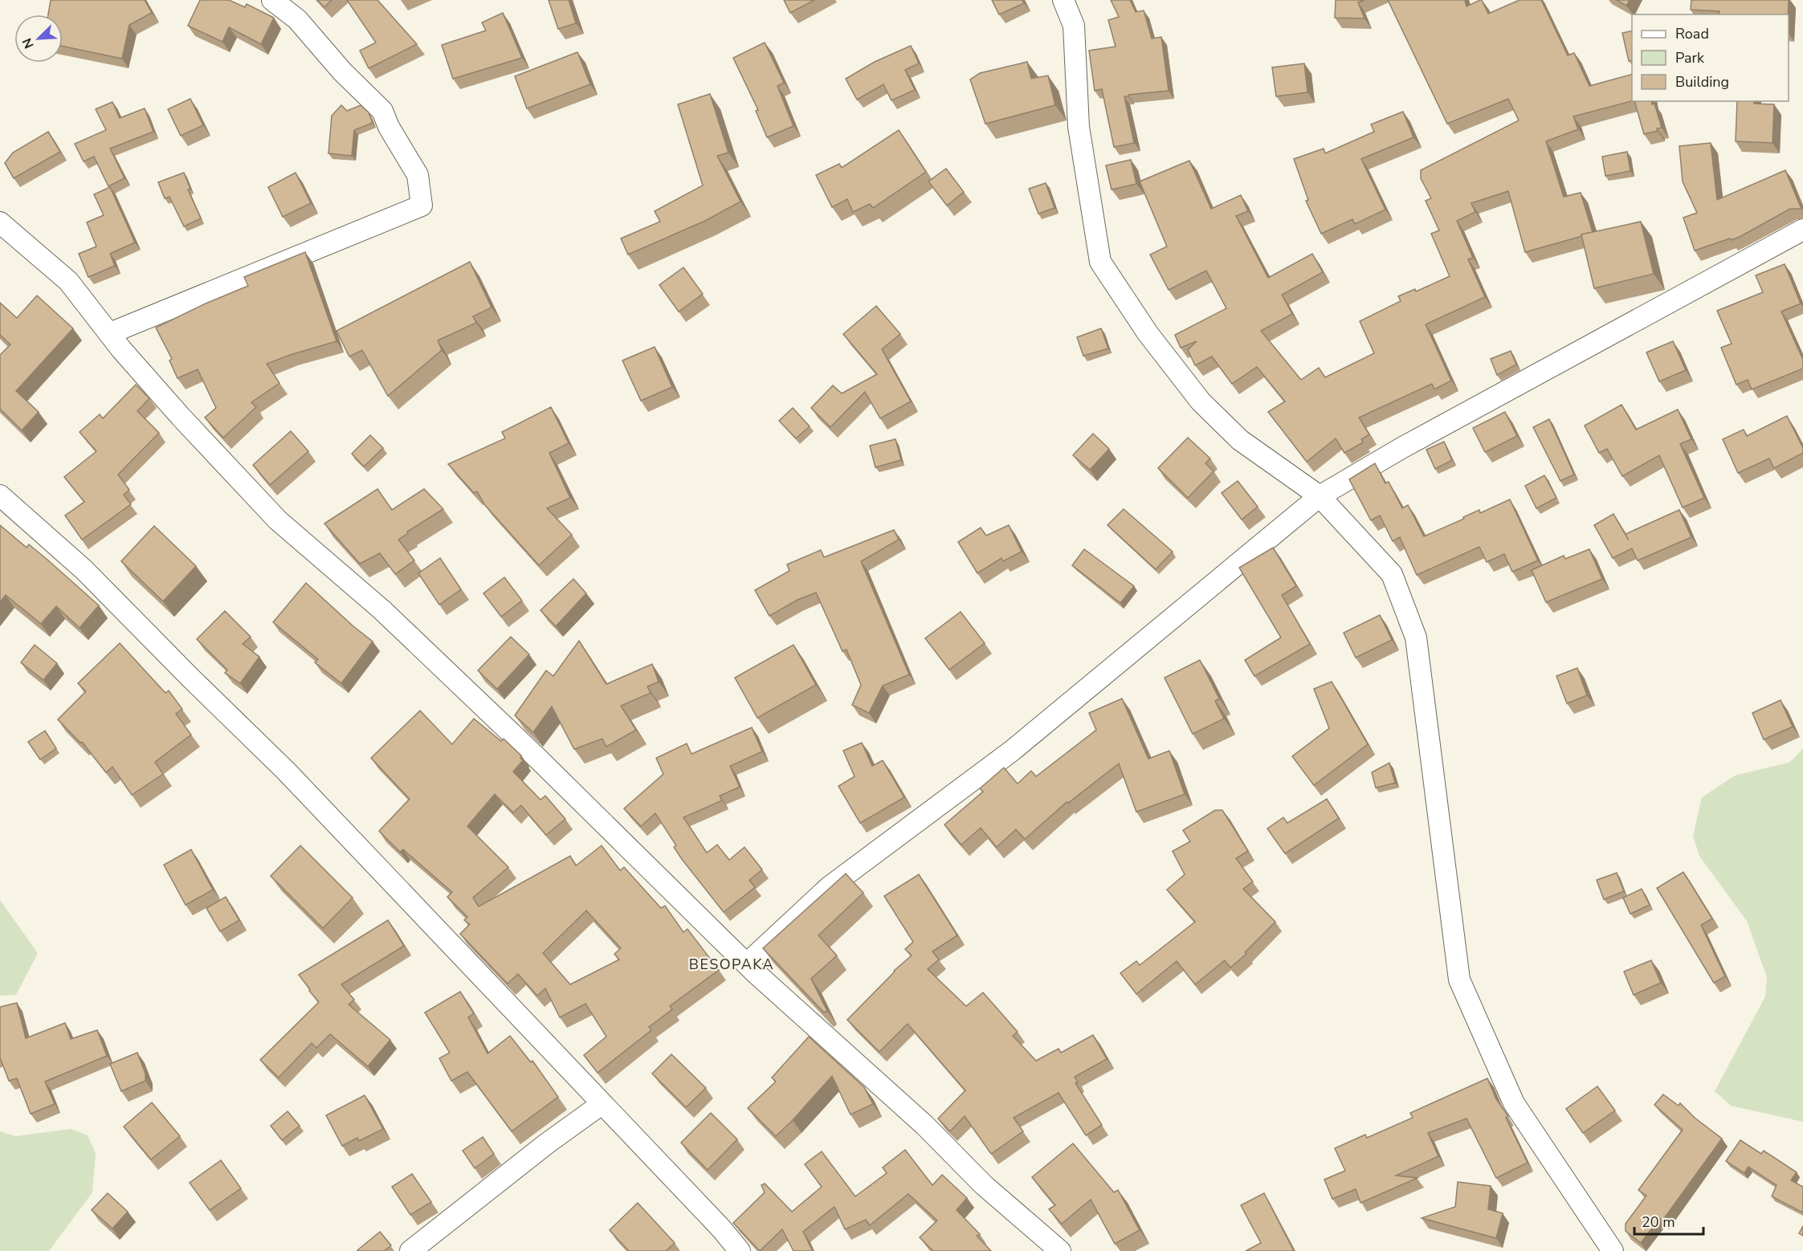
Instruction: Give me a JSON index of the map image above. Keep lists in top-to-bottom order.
{
  "districts": ["BESOPAKA"],
  "legend": ["Road", "Park", "Building"],
  "scale_bar": "20 m",
  "north": "bottom left"
}
